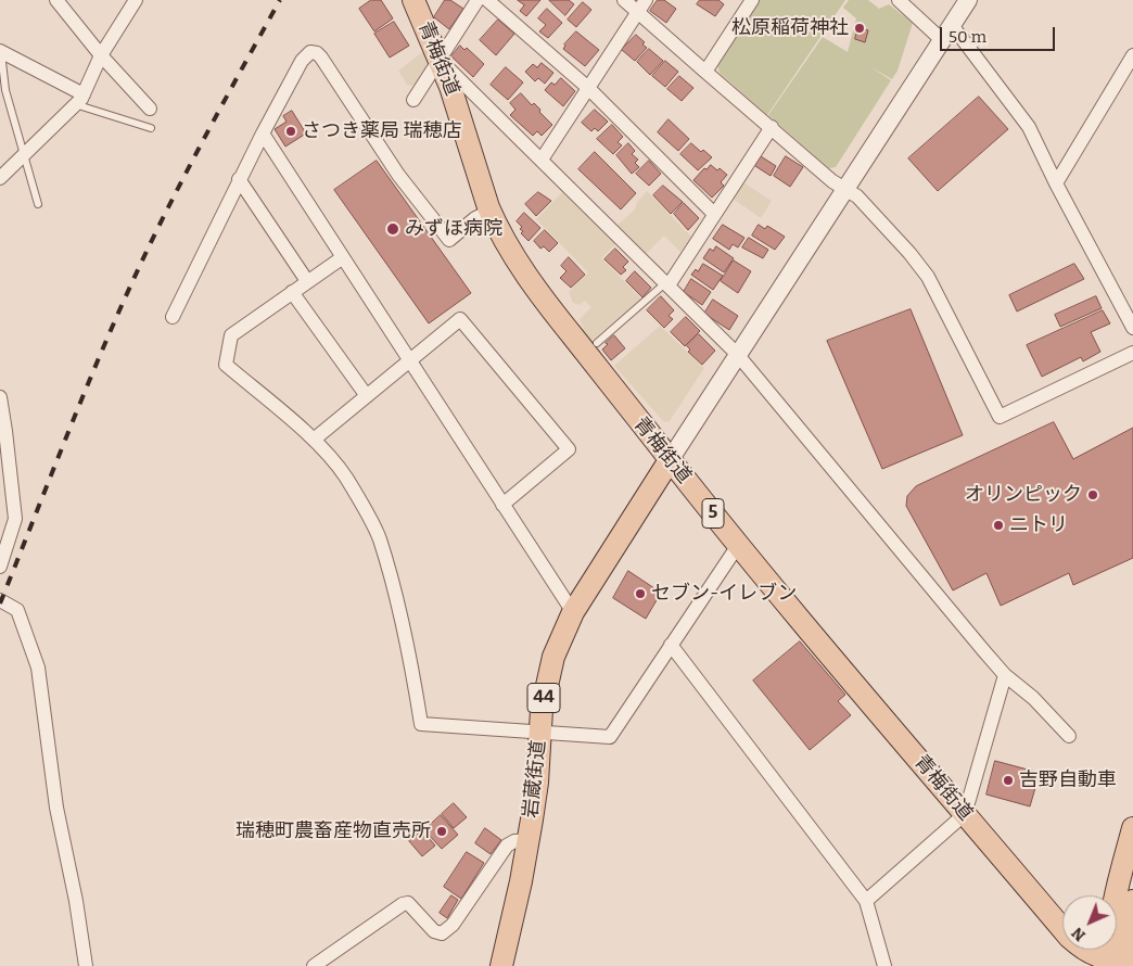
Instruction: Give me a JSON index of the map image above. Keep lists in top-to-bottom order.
{
  "streets": {
    "main road": [
      "青梅街道",
      "5",
      "44",
      "岩蔵街道"
    ]
  },
  "crossings": [
    ["青梅街道", "岩蔵街道"]
  ],
  "places": [
    "松原稲荷神社",
    "さつき薬局 瑞穂店",
    "みずほ病院",
    "オリンピック",
    "ニトリ",
    "セブン-イレブン",
    "吉野自動車",
    "瑞穂町農畜産物直売所"
  ],
  "scale_bar": "50 m",
  "north": "bottom left"
}
